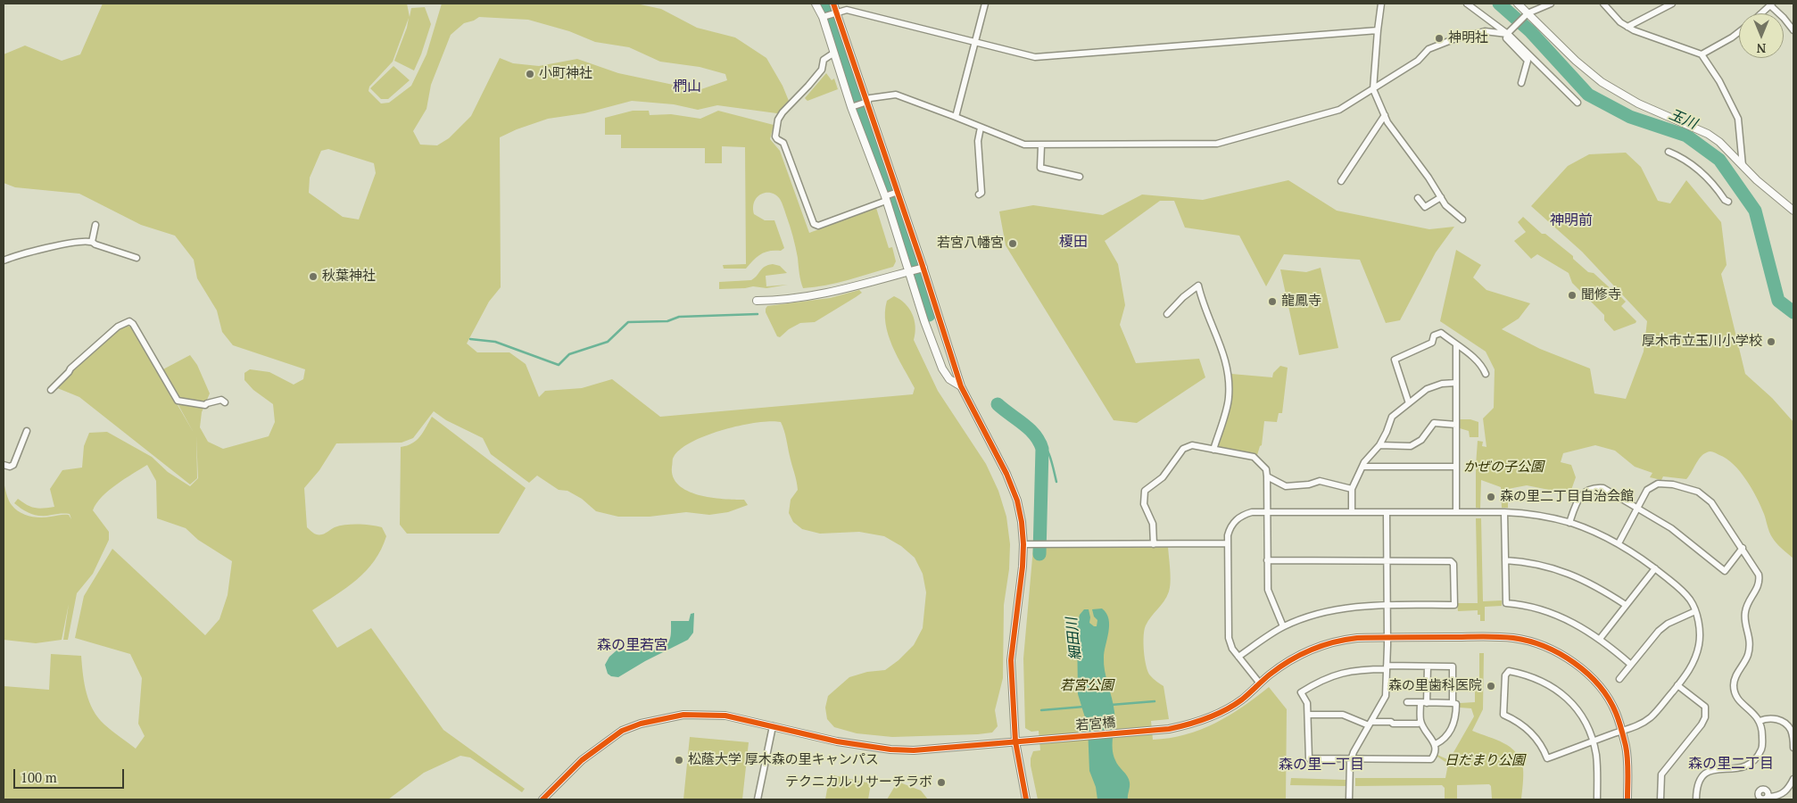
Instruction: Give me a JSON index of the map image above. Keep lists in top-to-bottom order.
{
  "streets": {
    "street": ["若宮橋"]
  },
  "districts": [
    "椚山",
    "神明前",
    "榎田",
    "森の里若宮",
    "森の里二丁目",
    "森の里一丁目"
  ],
  "water": ["玉川", "細田川"],
  "parks": ["かぜの子公園", "若宮公園", "日だまり公園"],
  "places": [
    "神明社",
    "小町神社",
    "若宮八幡宮",
    "秋葉神社",
    "聞修寺",
    "龍鳳寺",
    "厚木市立玉川小学校",
    "森の里二丁目自治会館",
    "森の里歯科医院",
    "松蔭大学 厚木森の里キャンパス",
    "テクニカルリサーチラボ"
  ],
  "scale_bar": "100 m",
  "north": "bottom"
}
